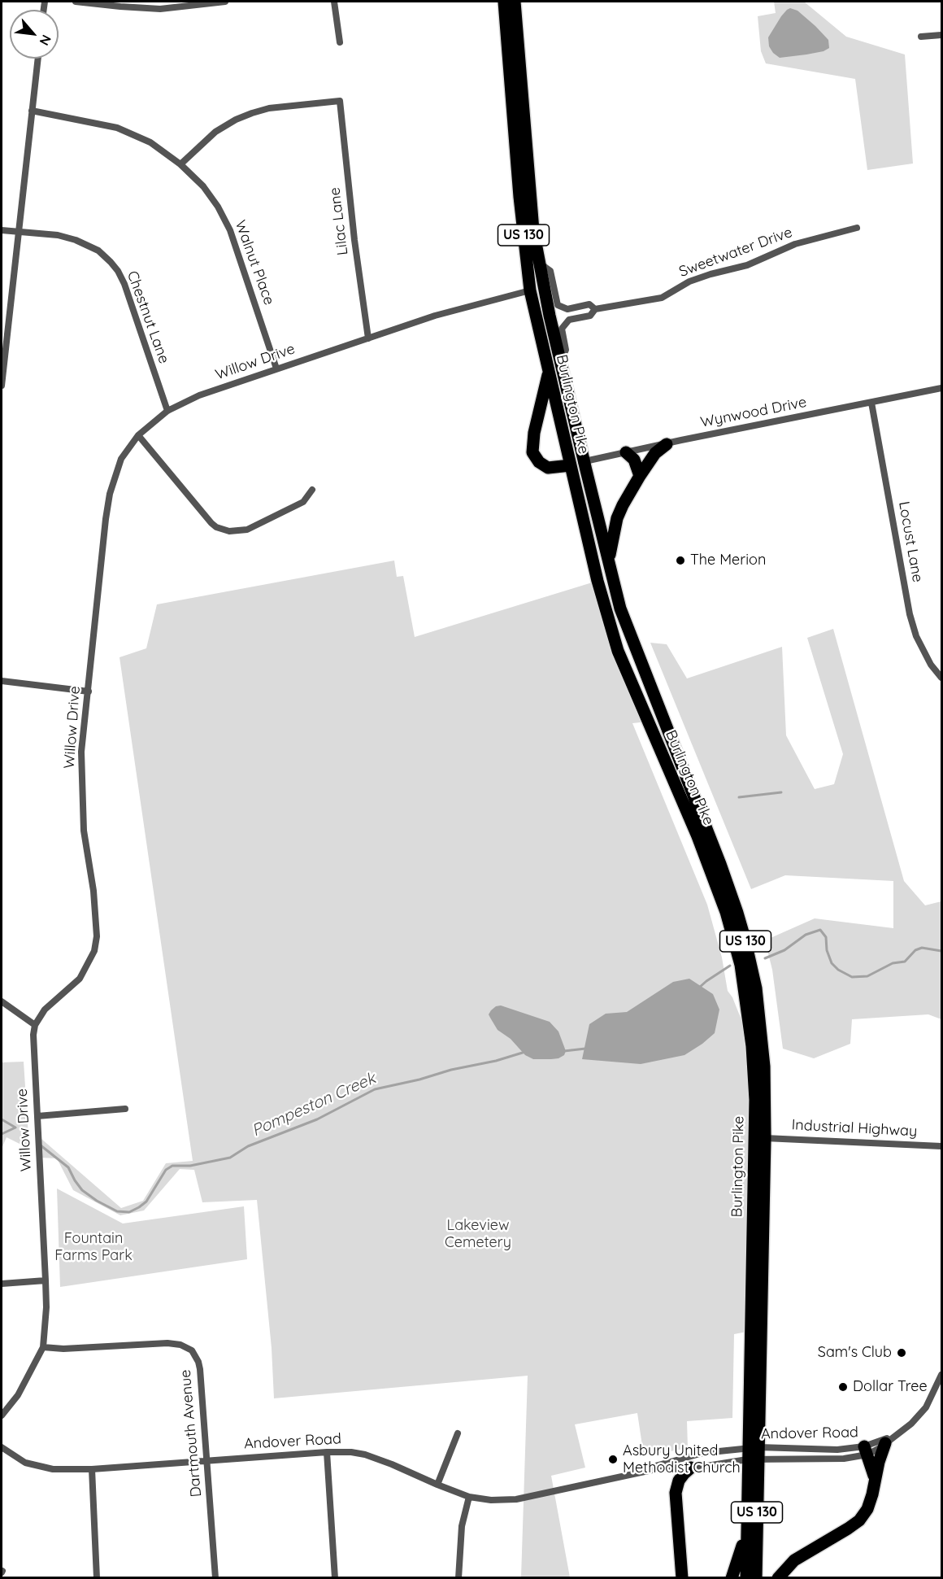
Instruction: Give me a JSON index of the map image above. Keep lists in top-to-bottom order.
{
  "streets": {
    "highway": ["US 130", "Burlington Pike"],
    "street": [
      "Lilac Lane",
      "Sweetwater Drive",
      "Walnut Place",
      "Chestnut Lane",
      "Willow Drive",
      "Wynwood Drive",
      "Locust Lane",
      "Industrial Highway",
      "Dartmouth Avenue",
      "Andover Road"
    ]
  },
  "crossings": [
    ["Lilac Lane", "Walnut Place"],
    ["Lilac Lane", "Willow Drive"],
    ["Sweetwater Drive", "Burlington Pike"],
    ["Walnut Place", "Willow Drive"],
    ["Chestnut Lane", "Willow Drive"],
    ["Willow Drive", "Burlington Pike"],
    ["Willow Drive", "Dartmouth Avenue"],
    ["Burlington Pike", "Wynwood Drive"],
    ["Burlington Pike", "Industrial Highway"],
    ["Burlington Pike", "Andover Road"],
    ["Wynwood Drive", "Locust Lane"],
    ["Dartmouth Avenue", "Andover Road"]
  ],
  "water": ["Pompeston Creek"],
  "parks": ["Lakeview Cemetery", "Fountain Farms Park"],
  "places": [
    "The Merion",
    "Sam's Club",
    "Dollar Tree",
    "Asbury United Methodist Church"
  ],
  "north": "bottom right"
}
